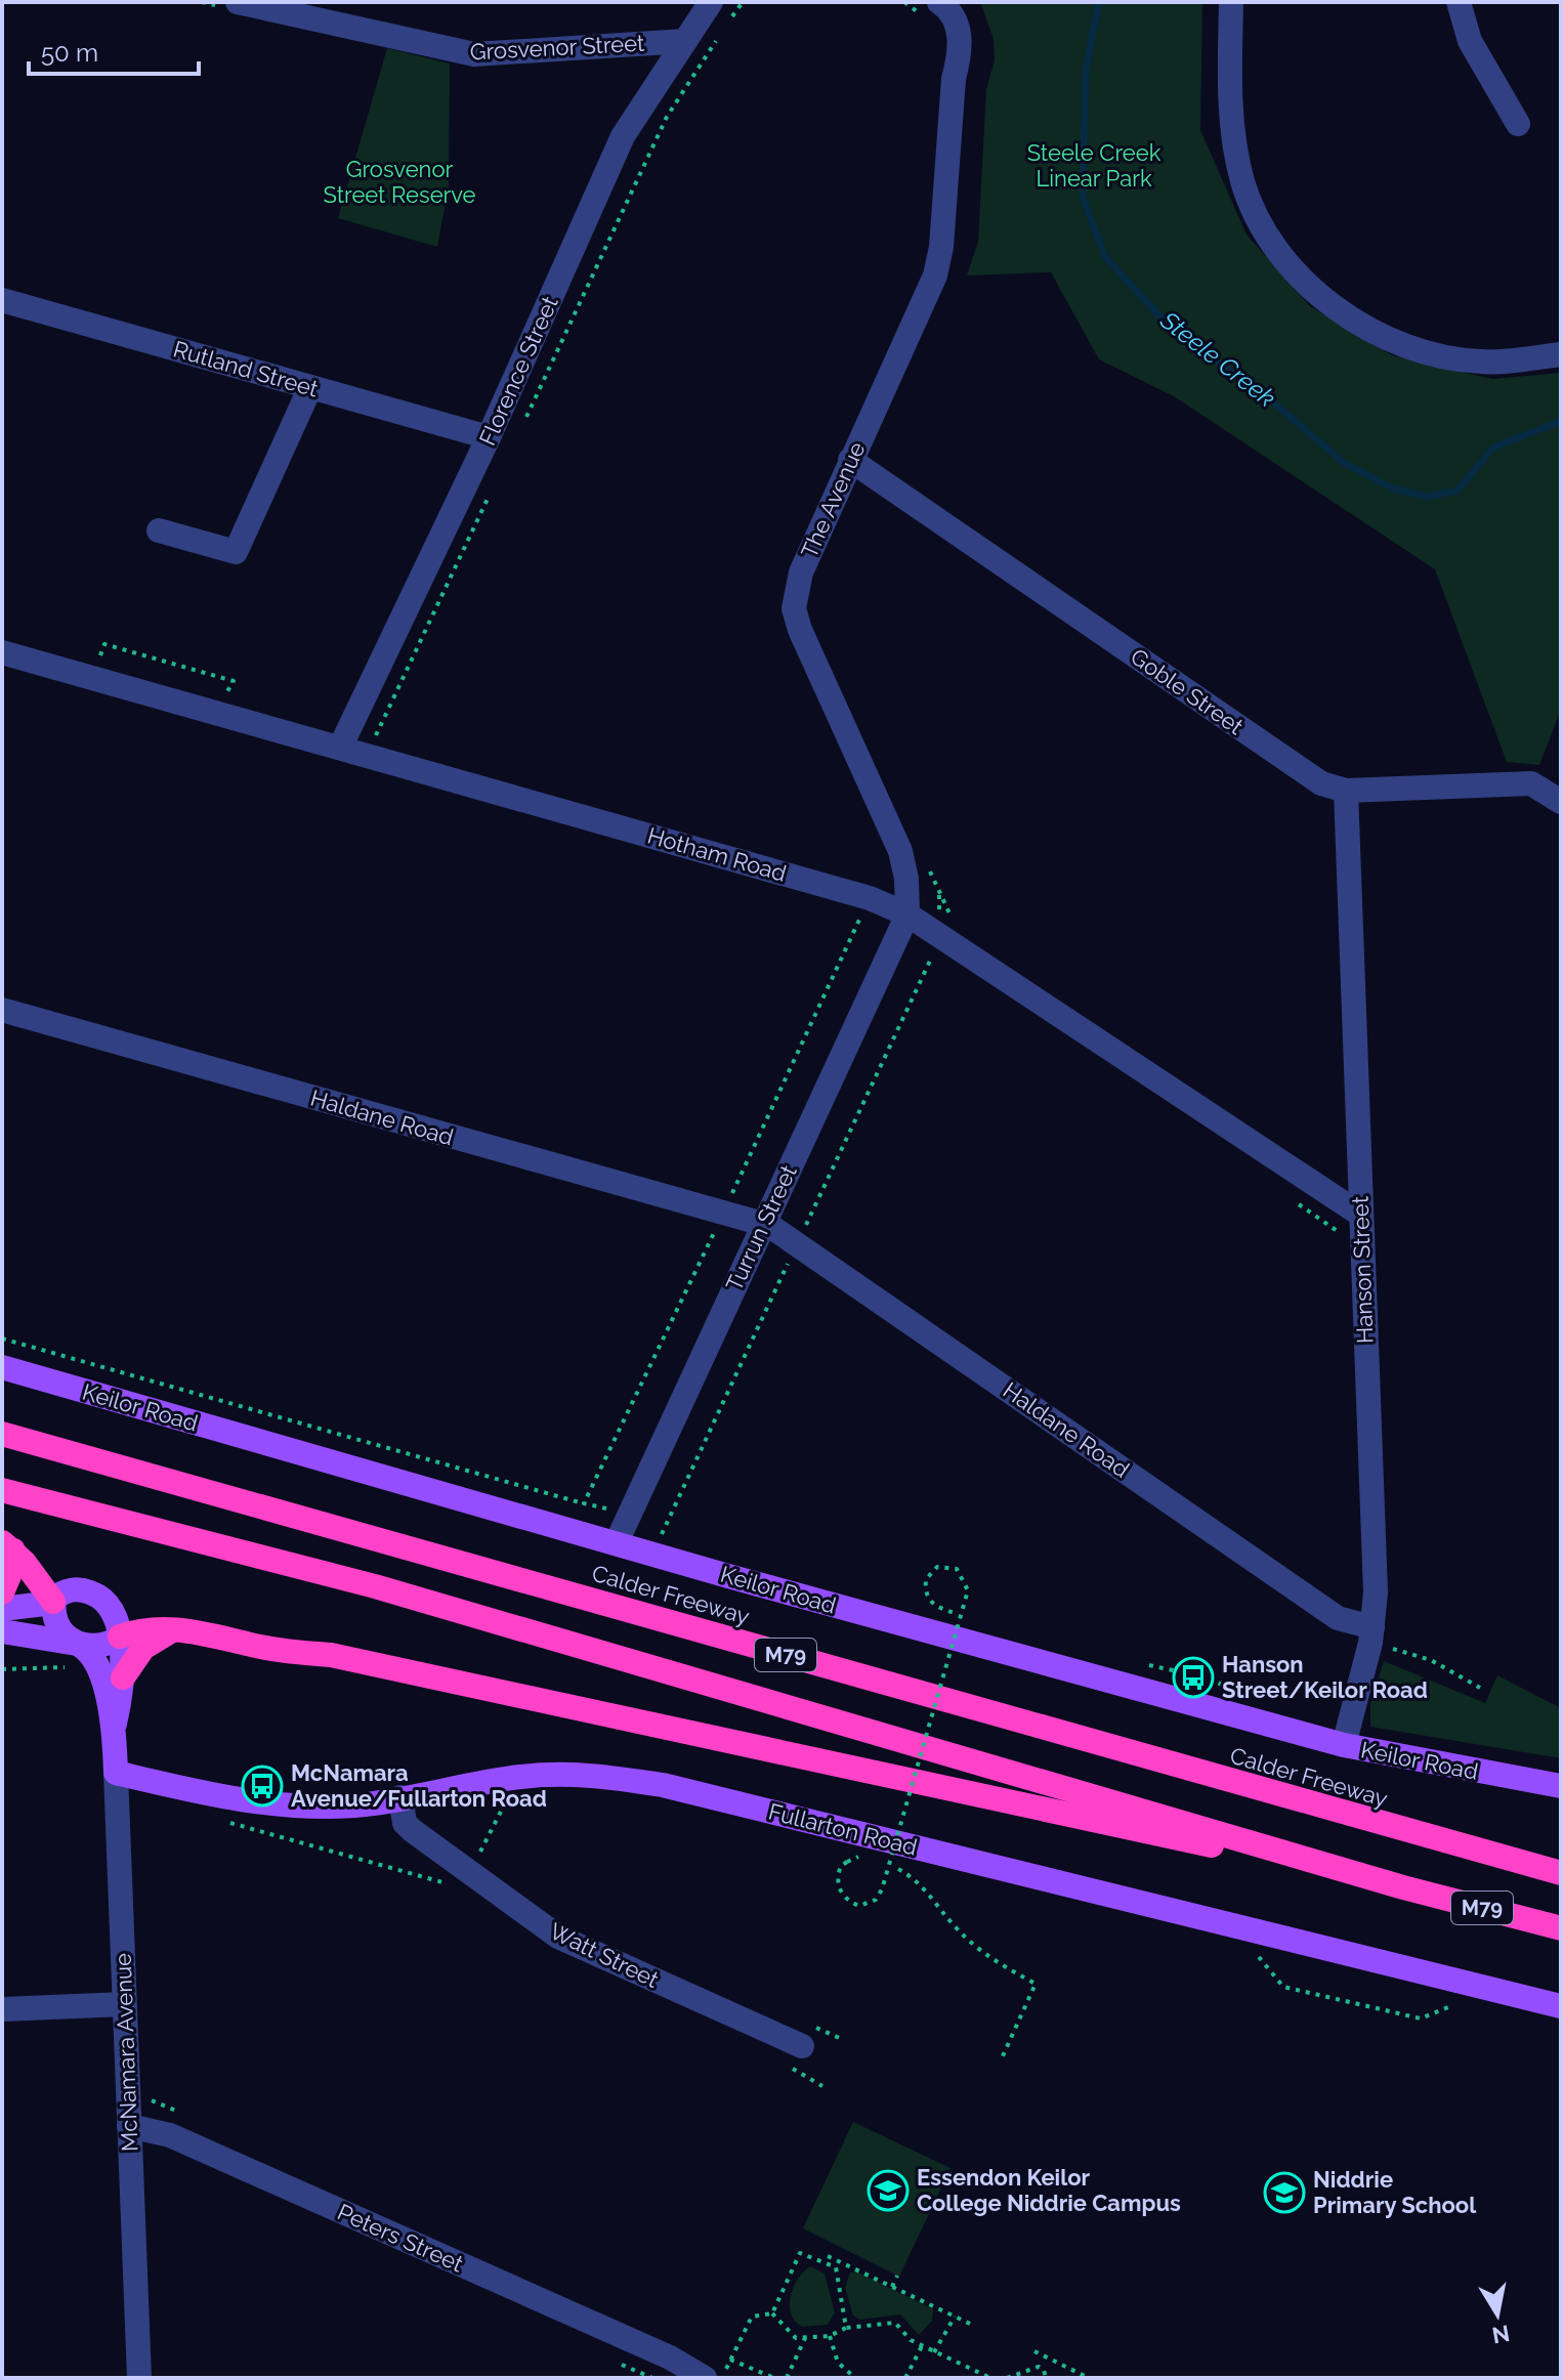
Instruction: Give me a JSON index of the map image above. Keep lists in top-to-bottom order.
{
  "streets": {
    "highway": ["Calder Freeway", "M79"],
    "main road": ["Keilor Road", "Fullarton Road", "McNamara Avenue"],
    "street": [
      "Grosvenor Street",
      "Rutland Street",
      "Florence Street",
      "The Avenue",
      "Goble Street",
      "Hotham Road",
      "Haldane Road",
      "Turrun Street",
      "Hanson Street",
      "Watt Street",
      "Peters Street"
    ]
  },
  "crossings": [
    ["Grosvenor Street", "Florence Street"],
    ["Rutland Street", "Florence Street"],
    ["Florence Street", "Hotham Road"],
    ["The Avenue", "Goble Street"],
    ["The Avenue", "Hotham Road"],
    ["The Avenue", "Turrun Street"],
    ["Goble Street", "Hanson Street"],
    ["Hotham Road", "Turrun Street"],
    ["Hotham Road", "Hanson Street"],
    ["Haldane Road", "Turrun Street"],
    ["Haldane Road", "Hanson Street"],
    ["Turrun Street", "Keilor Road"],
    ["Hanson Street", "Keilor Road"],
    ["Fullarton Road", "Watt Street"],
    ["Fullarton Road", "McNamara Avenue"],
    ["McNamara Avenue", "Peters Street"]
  ],
  "water": ["Steele Creek"],
  "parks": ["Steele Creek Linear Park", "Grosvenor Street Reserve"],
  "places": {
    "bus stop": ["Hanson Street/Keilor Road", "McNamara Avenue/Fullarton Road"],
    "school or university": ["Essendon Keilor College Niddrie Campus", "Niddrie Primary School"]
  },
  "scale_bar": "50 m",
  "north": "bottom"
}
